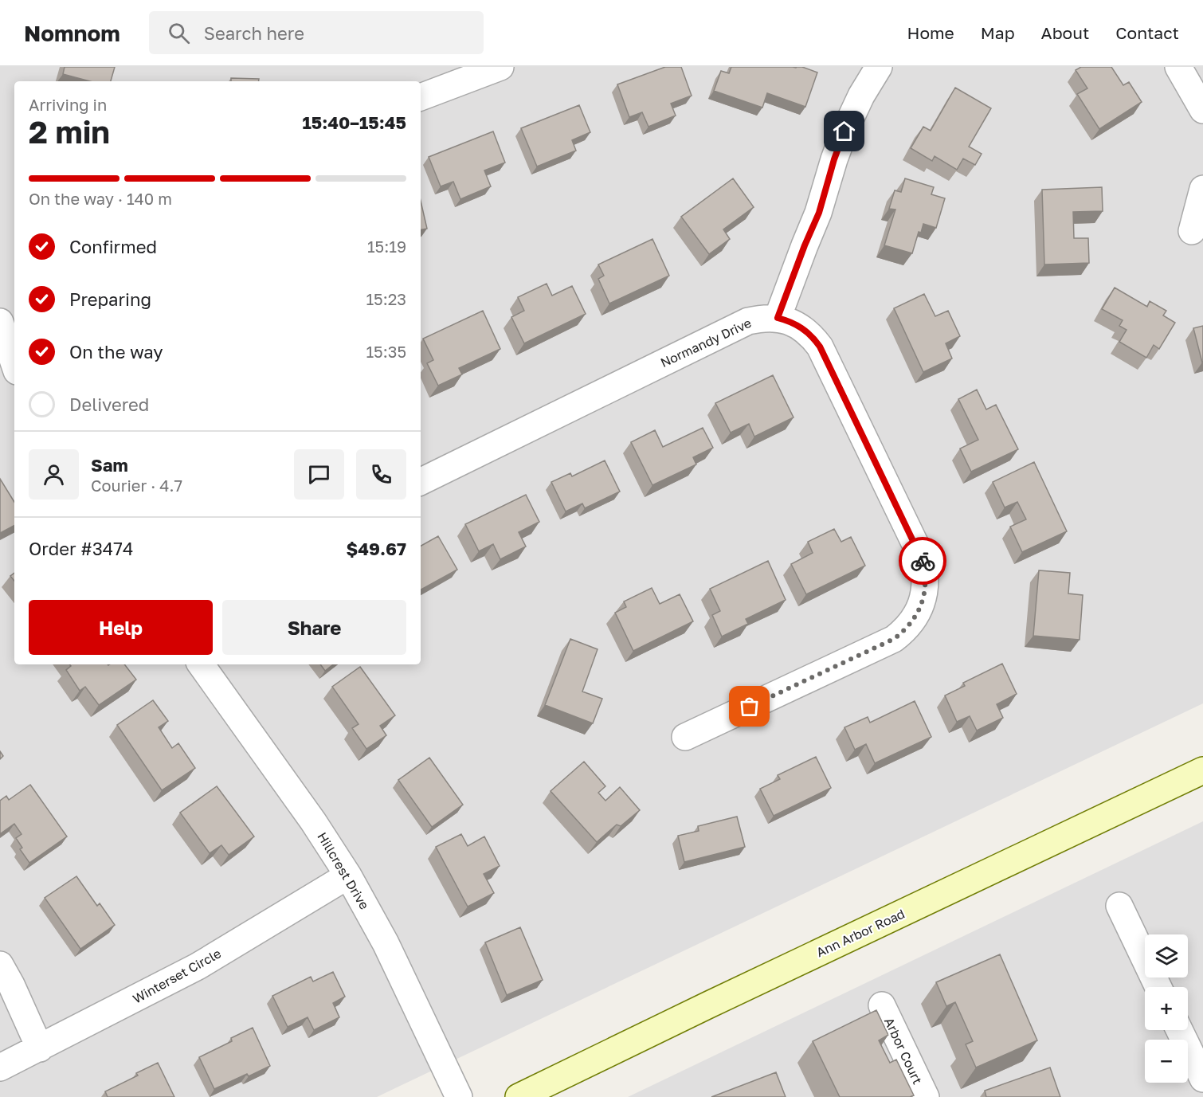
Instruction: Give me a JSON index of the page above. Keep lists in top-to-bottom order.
{
  "streets": {
    "main road": ["Ann Arbor Road"],
    "street": [
      "Normandy Drive",
      "Hillcrest Drive",
      "Winterset Circle",
      "Arbor Court"
    ]
  },
  "crossings": [
    ["Hillcrest Drive", "Winterset Circle"]
  ],
  "page": {
    "header": "Nomnom",
    "search": "Search here",
    "nav": [
      "Home",
      "Map",
      "About",
      "Contact"
    ],
    "heading": ["2 min", "Arriving in", "15:40–15:45"],
    "panel": [
      "Sam",
      "Courier · 4.7",
      "Order #3474",
      "$49.67"
    ],
    "bar": "On the way · 140 m",
    "list": [
      ["Confirmed", "15:19"],
      ["Preparing", "15:23"],
      ["On the way", "15:35"],
      "Delivered"
    ],
    "buttons": ["Help", "Share"],
    "map_buttons": ["+", "−"]
  }
}
